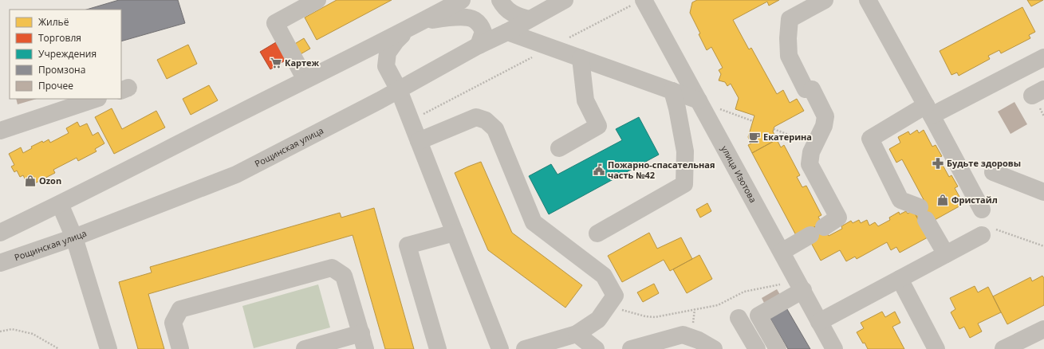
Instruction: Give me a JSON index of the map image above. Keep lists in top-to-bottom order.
{
  "streets": {
    "street": ["Рощинская улица", "улица Изотова"]
  },
  "places": {
    "supermarket": ["Картеж"],
    "cafe": ["Екатерина"],
    "pharmacy": ["Будьте здоровы"],
    "public building": ["Пожарно-спасательная часть №42"],
    "shop": ["Ozon", "Фристайл"]
  },
  "legend": [
    "Жильё",
    "Торговля",
    "Учреждения",
    "Промзона",
    "Прочее"
  ]
}
